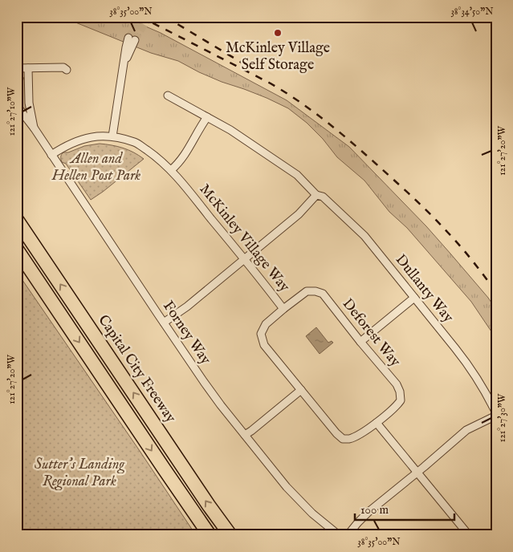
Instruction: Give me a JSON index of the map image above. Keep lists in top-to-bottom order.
{
  "streets": {
    "highway": ["Capital City Freeway"],
    "street": [
      "McKinley Village Way",
      "Dullanty Way",
      "Forney Way",
      "Deforest Way"
    ]
  },
  "crossings": [
    ["McKinley Village Way", "Forney Way"],
    ["McKinley Village Way", "Deforest Way"]
  ],
  "parks": ["Allen and Hellen Post Park", "Sutter's Landing Regional Park"],
  "places": ["McKinley Village Self Storage"],
  "scale_bar": "100 m",
  "coordinates": [
    "38°35'00\"N",
    "38°34'50\"N",
    "121°27'10\"W",
    "121°27'20\"W",
    "121°27'30\"W"
  ]
}
